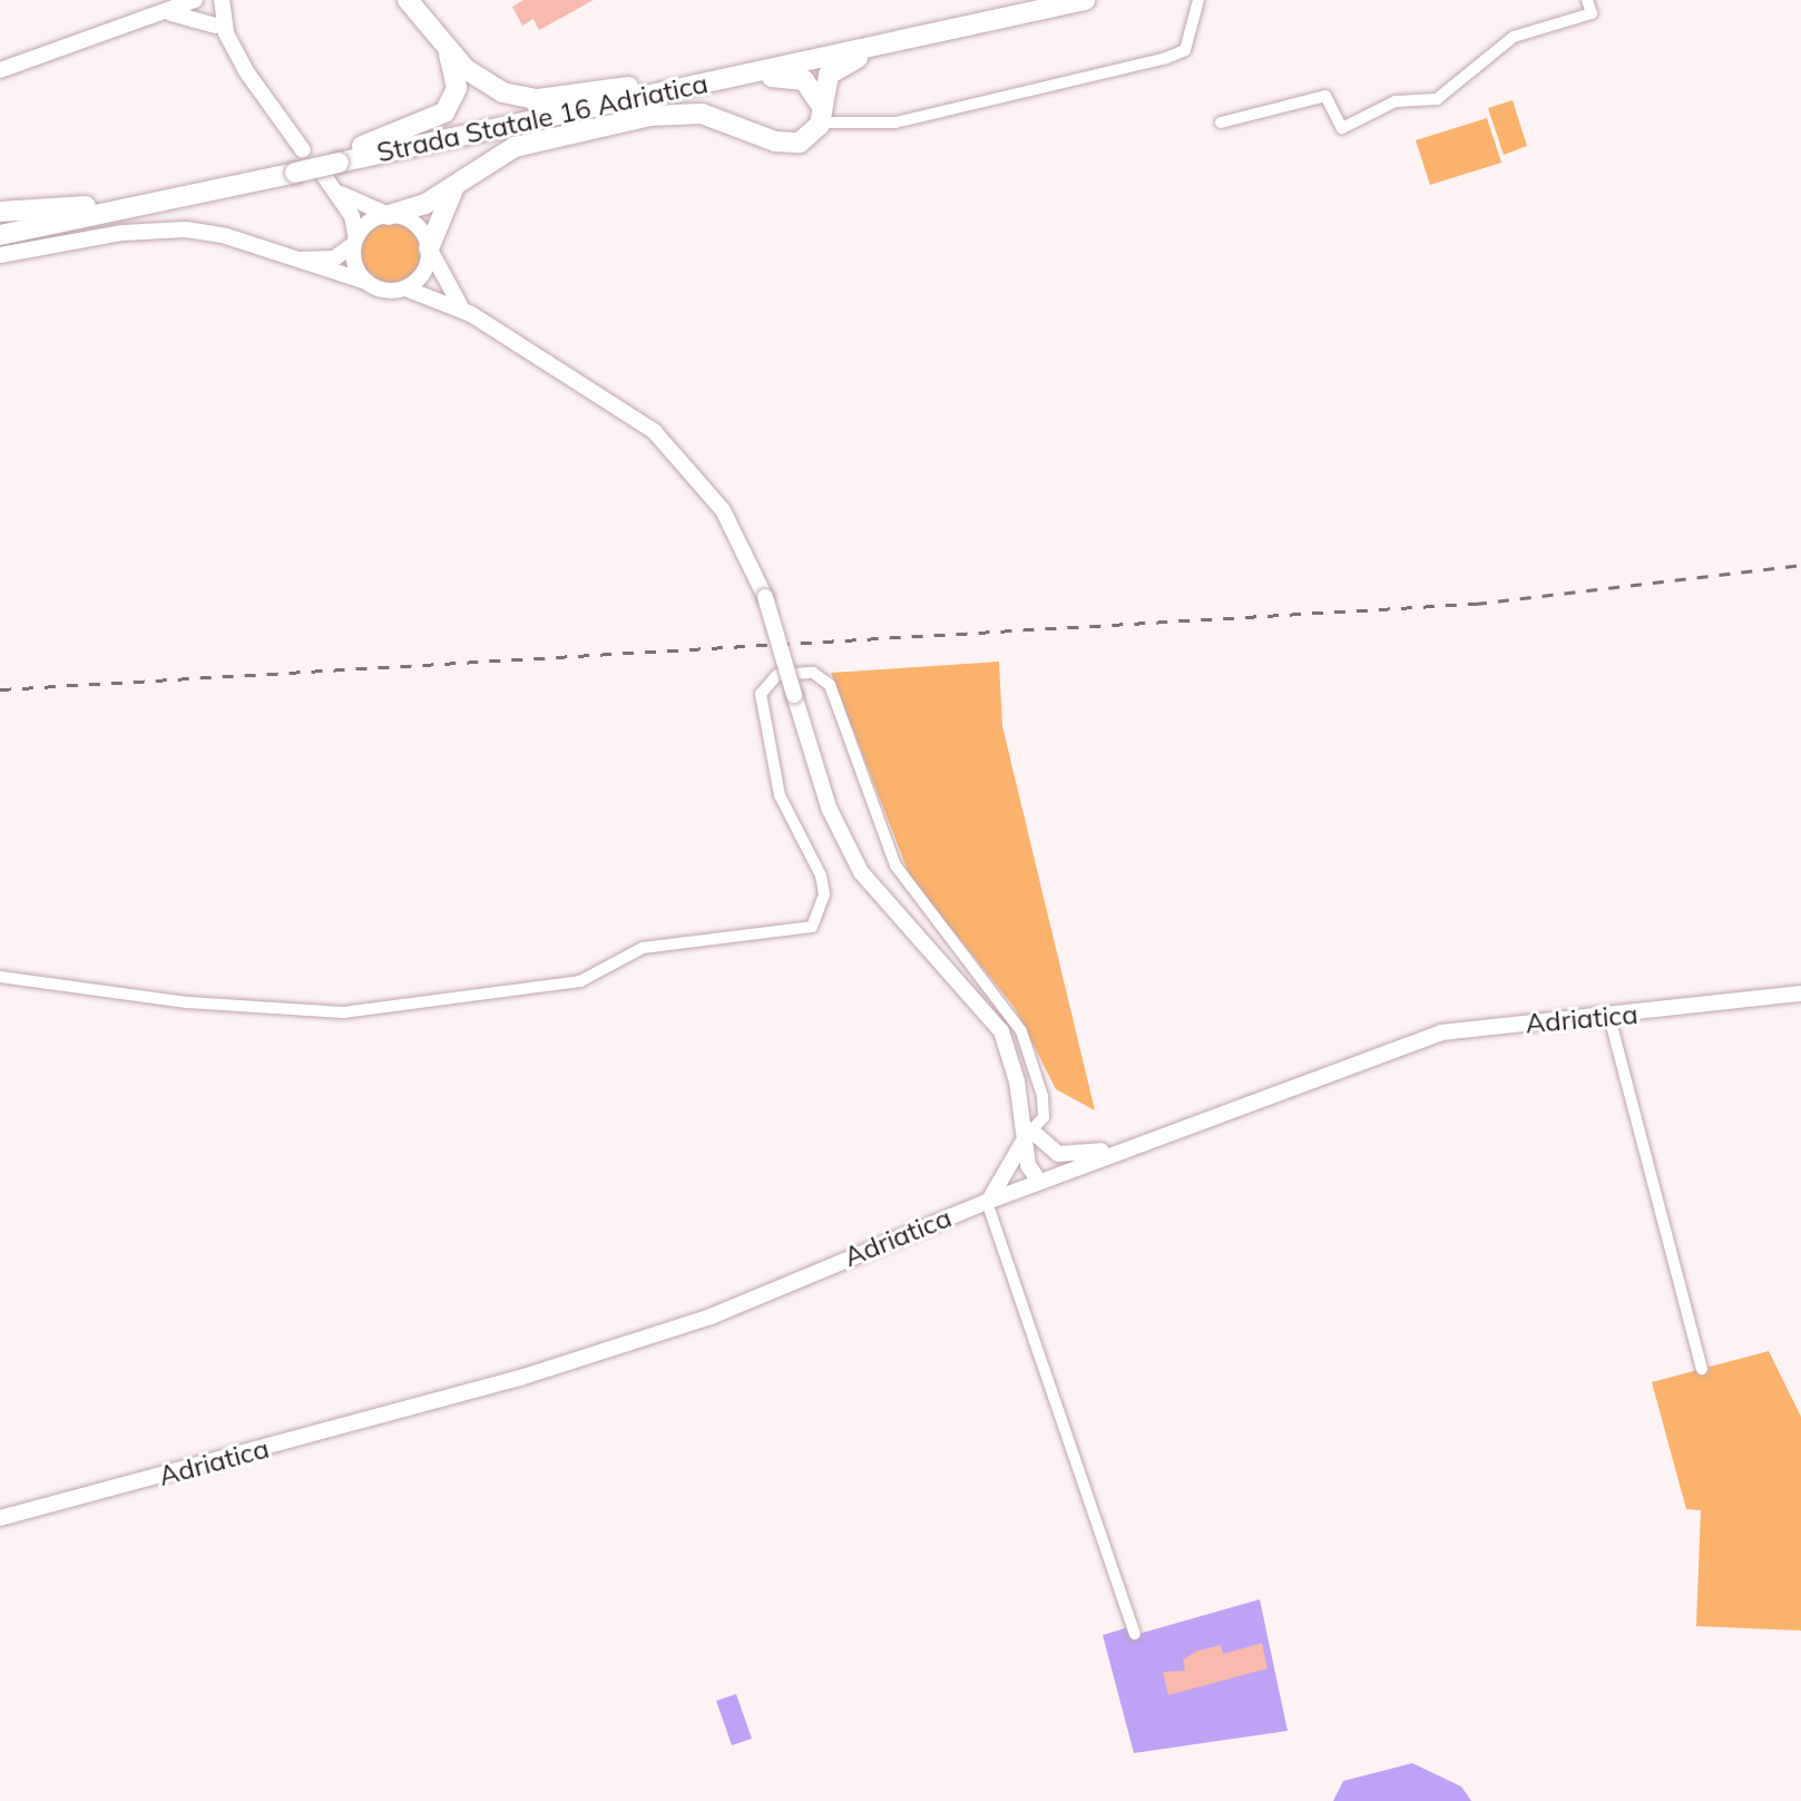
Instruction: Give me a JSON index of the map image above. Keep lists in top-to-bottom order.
{
  "streets": {
    "highway": ["Strada Statale 16 Adriatica"],
    "street": ["Adriatica"]
  }
}
